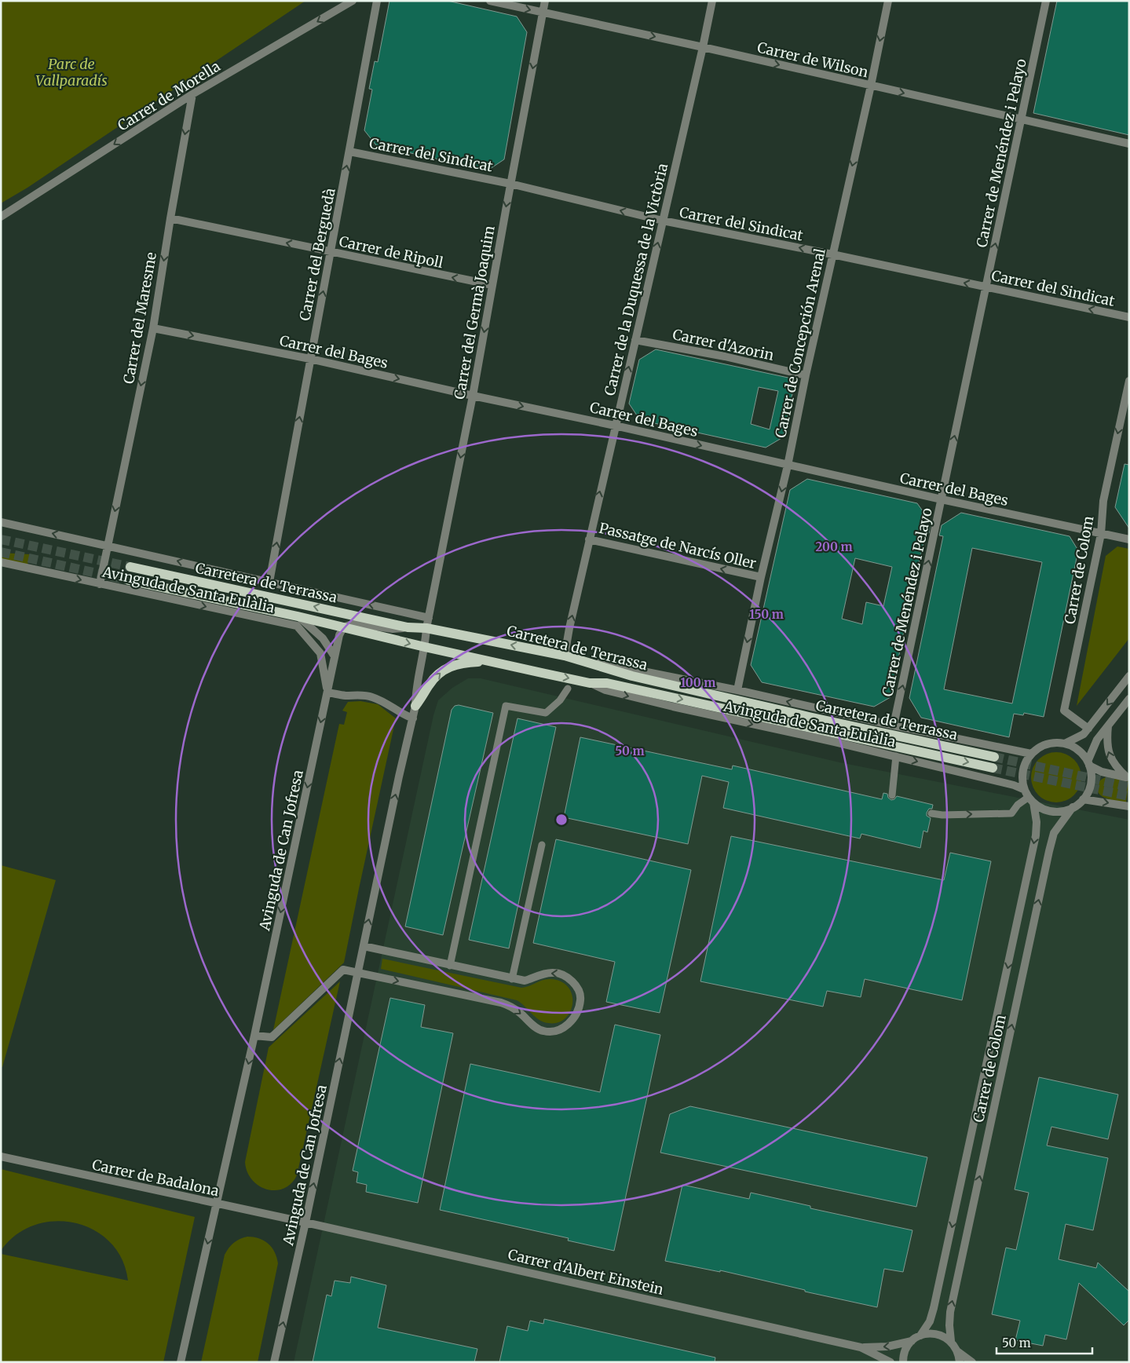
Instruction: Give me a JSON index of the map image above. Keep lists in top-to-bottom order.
{
  "streets": {
    "main road": ["Carretera de Terrassa"],
    "street": [
      "Carrer de Wilson",
      "Carrer de Morella",
      "Carrer de Menéndez i Pelayo",
      "Carrer del Sindicat",
      "Carrer de Ripoll",
      "Carrer del Berguedà",
      "Carrer de la Duquessa de la Victòria",
      "Carrer del Germà Joaquim",
      "Carrer del Maresme",
      "Carrer de Concepción Arenal",
      "Carrer d'Azorin",
      "Carrer del Bages",
      "Passatge de Narcís Oller",
      "Carrer de Colom",
      "Avinguda de Santa Eulàlia",
      "Avinguda de Can Jofresa",
      "Carrer de Badalona",
      "Carrer d'Albert Einstein"
    ]
  },
  "crossings": [
    ["Carrer de Wilson", "Carrer de Menéndez i Pelayo"],
    ["Carrer de Wilson", "Carrer de la Duquessa de la Victòria"],
    ["Carrer de Wilson", "Carrer del Germà Joaquim"],
    ["Carrer de Wilson", "Carrer de Concepción Arenal"],
    ["Carrer de Morella", "Carrer del Maresme"],
    ["Carrer de Menéndez i Pelayo", "Carrer del Sindicat"],
    ["Carrer de Menéndez i Pelayo", "Carrer del Bages"],
    ["Carrer de Menéndez i Pelayo", "Avinguda de Santa Eulàlia"],
    ["Carrer del Sindicat", "Carrer del Berguedà"],
    ["Carrer del Sindicat", "Carrer de la Duquessa de la Victòria"],
    ["Carrer del Sindicat", "Carrer del Germà Joaquim"],
    ["Carrer del Sindicat", "Carrer de Concepción Arenal"],
    ["Carrer de Ripoll", "Carrer del Berguedà"],
    ["Carrer de Ripoll", "Carrer del Germà Joaquim"],
    ["Carrer de Ripoll", "Carrer del Maresme"],
    ["Carrer del Berguedà", "Carrer del Bages"],
    ["Carrer del Berguedà", "Avinguda de Santa Eulàlia"],
    ["Carrer de la Duquessa de la Victòria", "Carrer d'Azorin"],
    ["Carrer de la Duquessa de la Victòria", "Carrer del Bages"],
    ["Carrer de la Duquessa de la Victòria", "Passatge de Narcís Oller"],
    ["Carrer de la Duquessa de la Victòria", "Carretera de Terrassa"],
    ["Carrer de la Duquessa de la Victòria", "Avinguda de Santa Eulàlia"],
    ["Carrer del Germà Joaquim", "Carrer del Bages"],
    ["Carrer del Germà Joaquim", "Carretera de Terrassa"],
    ["Carrer del Germà Joaquim", "Avinguda de Santa Eulàlia"],
    ["Carrer del Germà Joaquim", "Avinguda de Can Jofresa"],
    ["Carrer del Maresme", "Carrer del Bages"],
    ["Carrer del Maresme", "Avinguda de Santa Eulàlia"],
    ["Carrer de Concepción Arenal", "Carrer d'Azorin"],
    ["Carrer de Concepción Arenal", "Carrer del Bages"],
    ["Carrer de Concepción Arenal", "Passatge de Narcís Oller"],
    ["Carrer de Concepción Arenal", "Avinguda de Santa Eulàlia"],
    ["Carrer del Bages", "Carrer de Colom"],
    ["Carrer de Colom", "Avinguda de Santa Eulàlia"],
    ["Carretera de Terrassa", "Avinguda de Santa Eulàlia"],
    ["Carretera de Terrassa", "Avinguda de Can Jofresa"],
    ["Avinguda de Santa Eulàlia", "Avinguda de Can Jofresa"],
    ["Avinguda de Can Jofresa", "Carrer de Badalona"],
    ["Avinguda de Can Jofresa", "Carrer d'Albert Einstein"],
    ["Carrer de Badalona", "Carrer d'Albert Einstein"]
  ],
  "one_way": [
    "Carrer de Wilson",
    "Carrer de Morella",
    "Carrer de Menéndez i Pelayo",
    "Carrer del Sindicat",
    "Carrer de Ripoll",
    "Carrer del Berguedà",
    "Carrer de la Duquessa de la Victòria",
    "Carrer del Germà Joaquim",
    "Carrer del Maresme",
    "Carrer de Concepción Arenal",
    "Carrer del Bages",
    "Passatge de Narcís Oller"
  ],
  "parks": ["Parc de Vallparadís"],
  "scale_bar": "50 m",
  "rings": [
    "200 m",
    "150 m",
    "100 m",
    "50 m"
  ]
}
